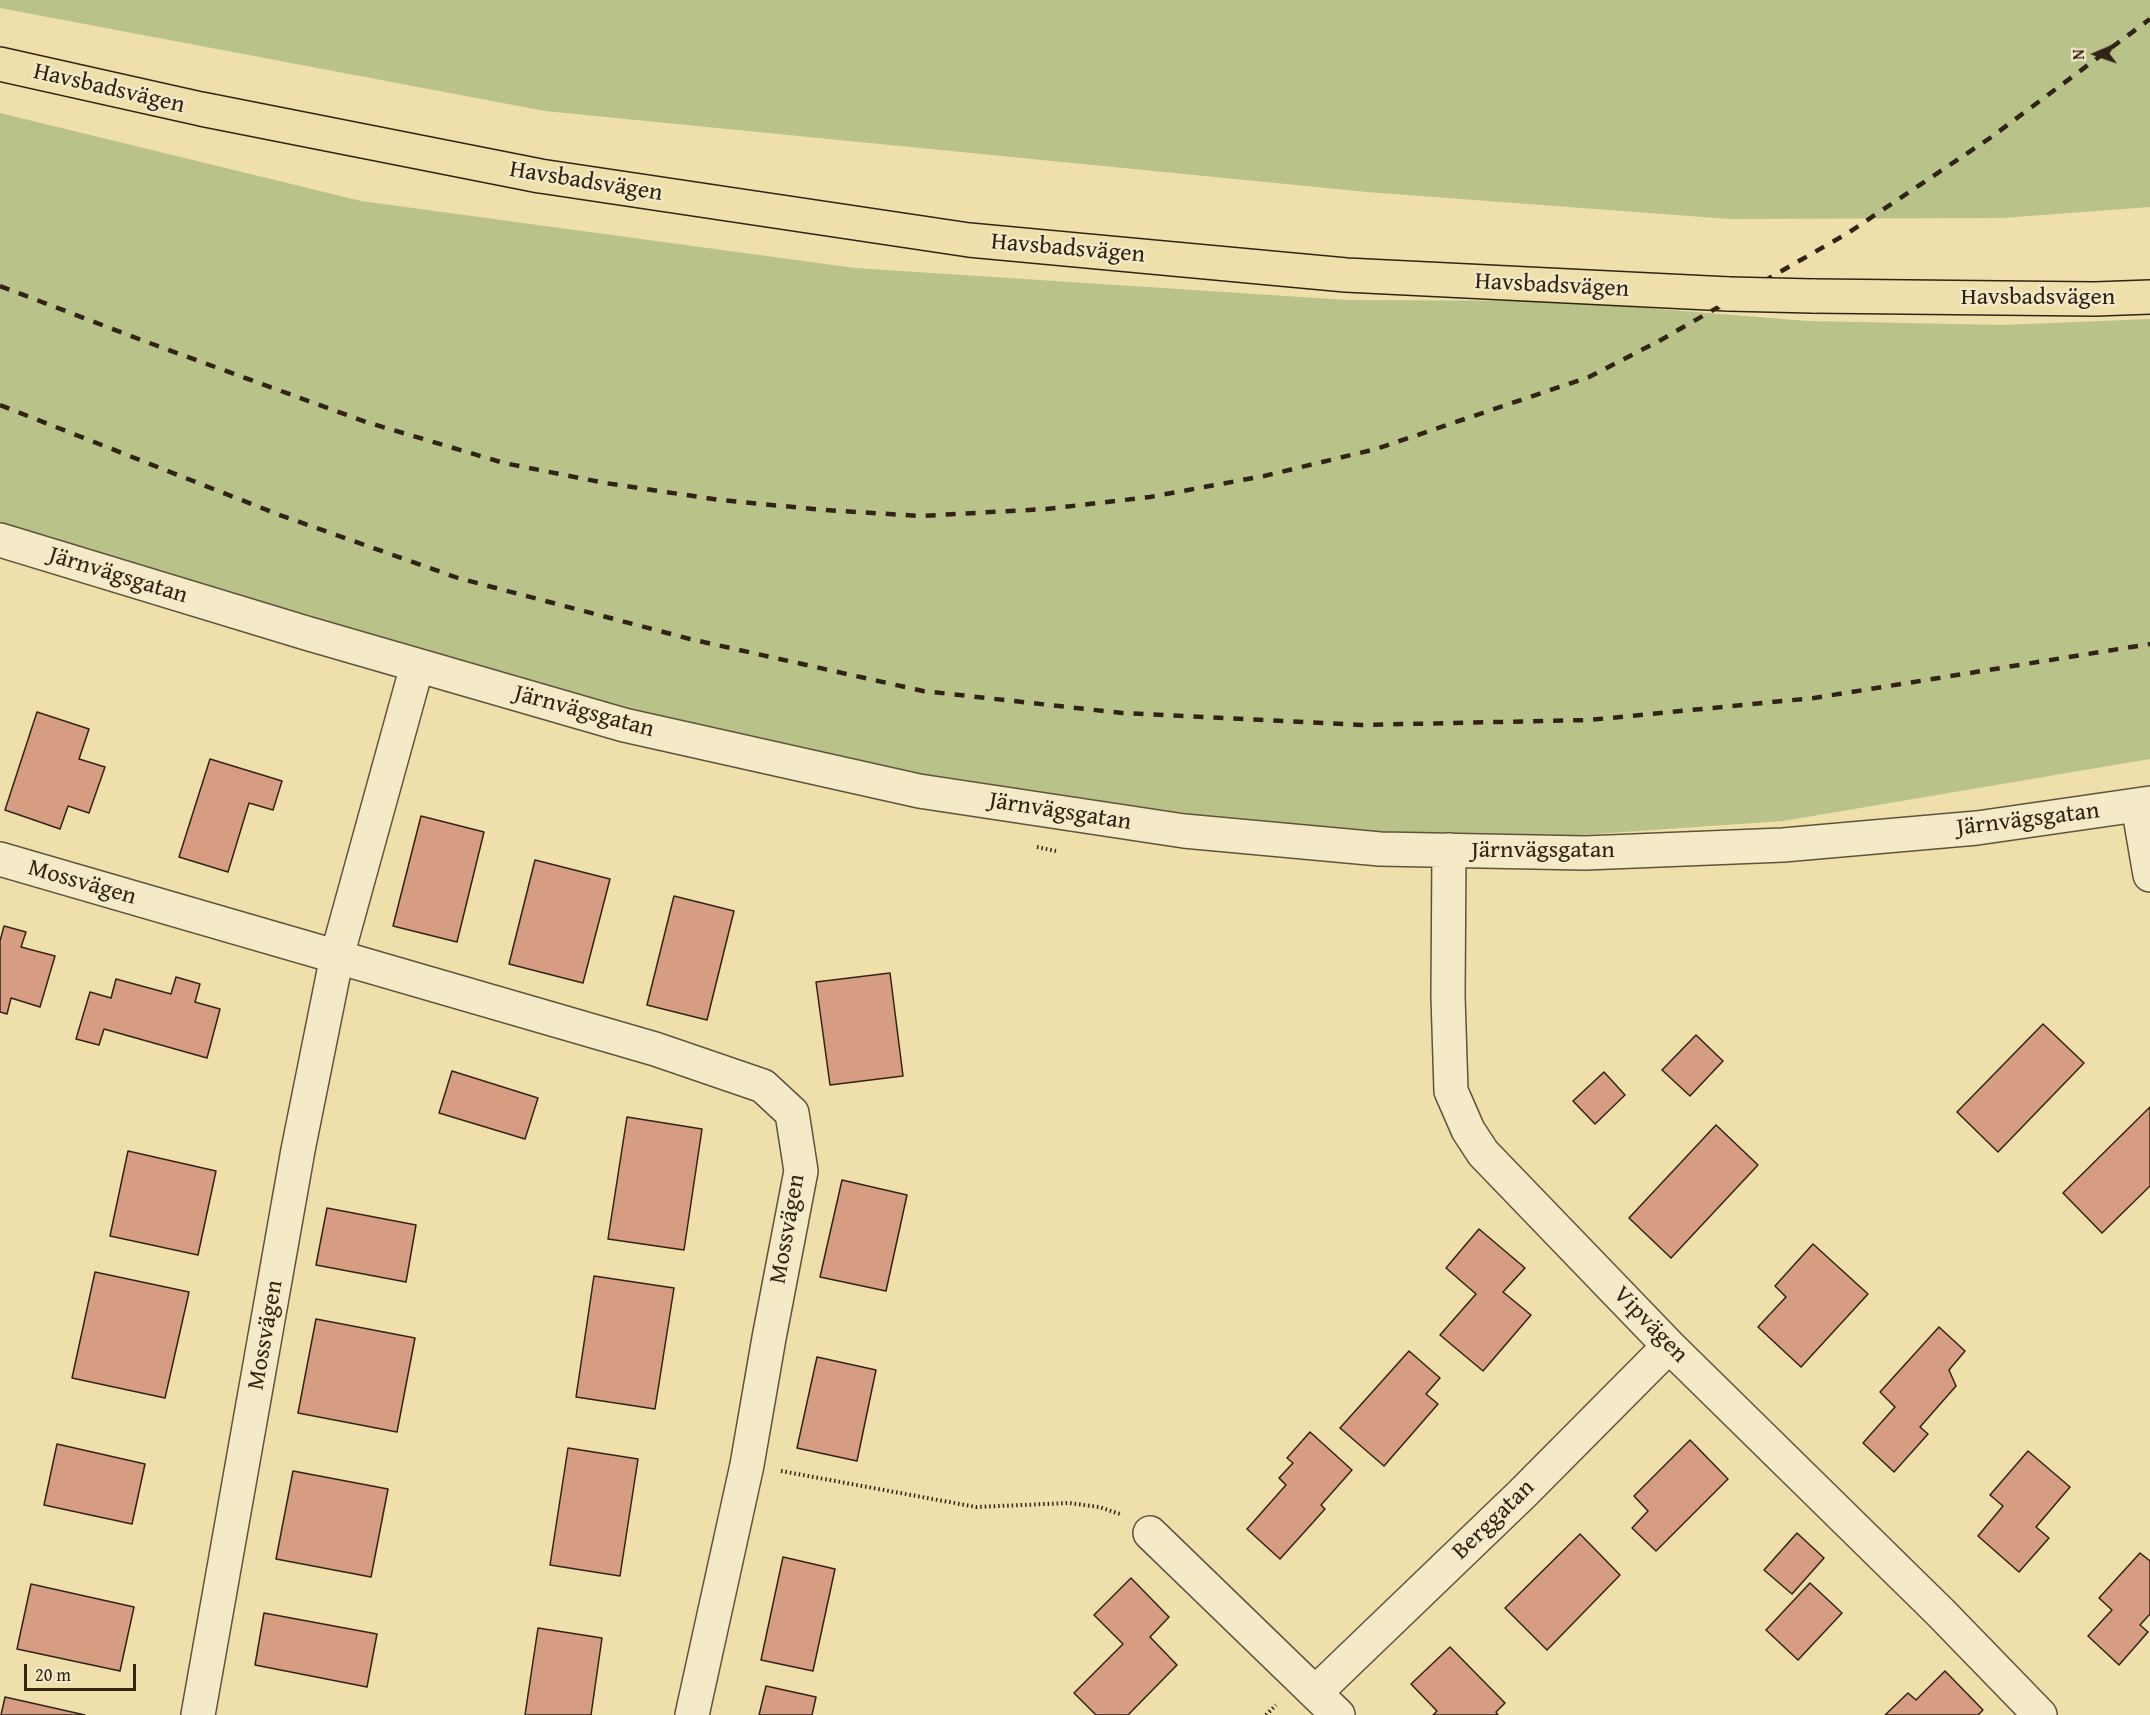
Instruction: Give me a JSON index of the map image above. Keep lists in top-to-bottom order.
{
  "streets": {
    "main road": ["Havsbadsvägen"],
    "street": [
      "Järnvägsgatan",
      "Mossvägen",
      "Vipvägen",
      "Berggatan"
    ]
  },
  "crossings": [
    ["Järnvägsgatan", "Mossvägen"],
    ["Järnvägsgatan", "Vipvägen"],
    ["Vipvägen", "Berggatan"]
  ],
  "scale_bar": "20 m",
  "north": "left"
}
